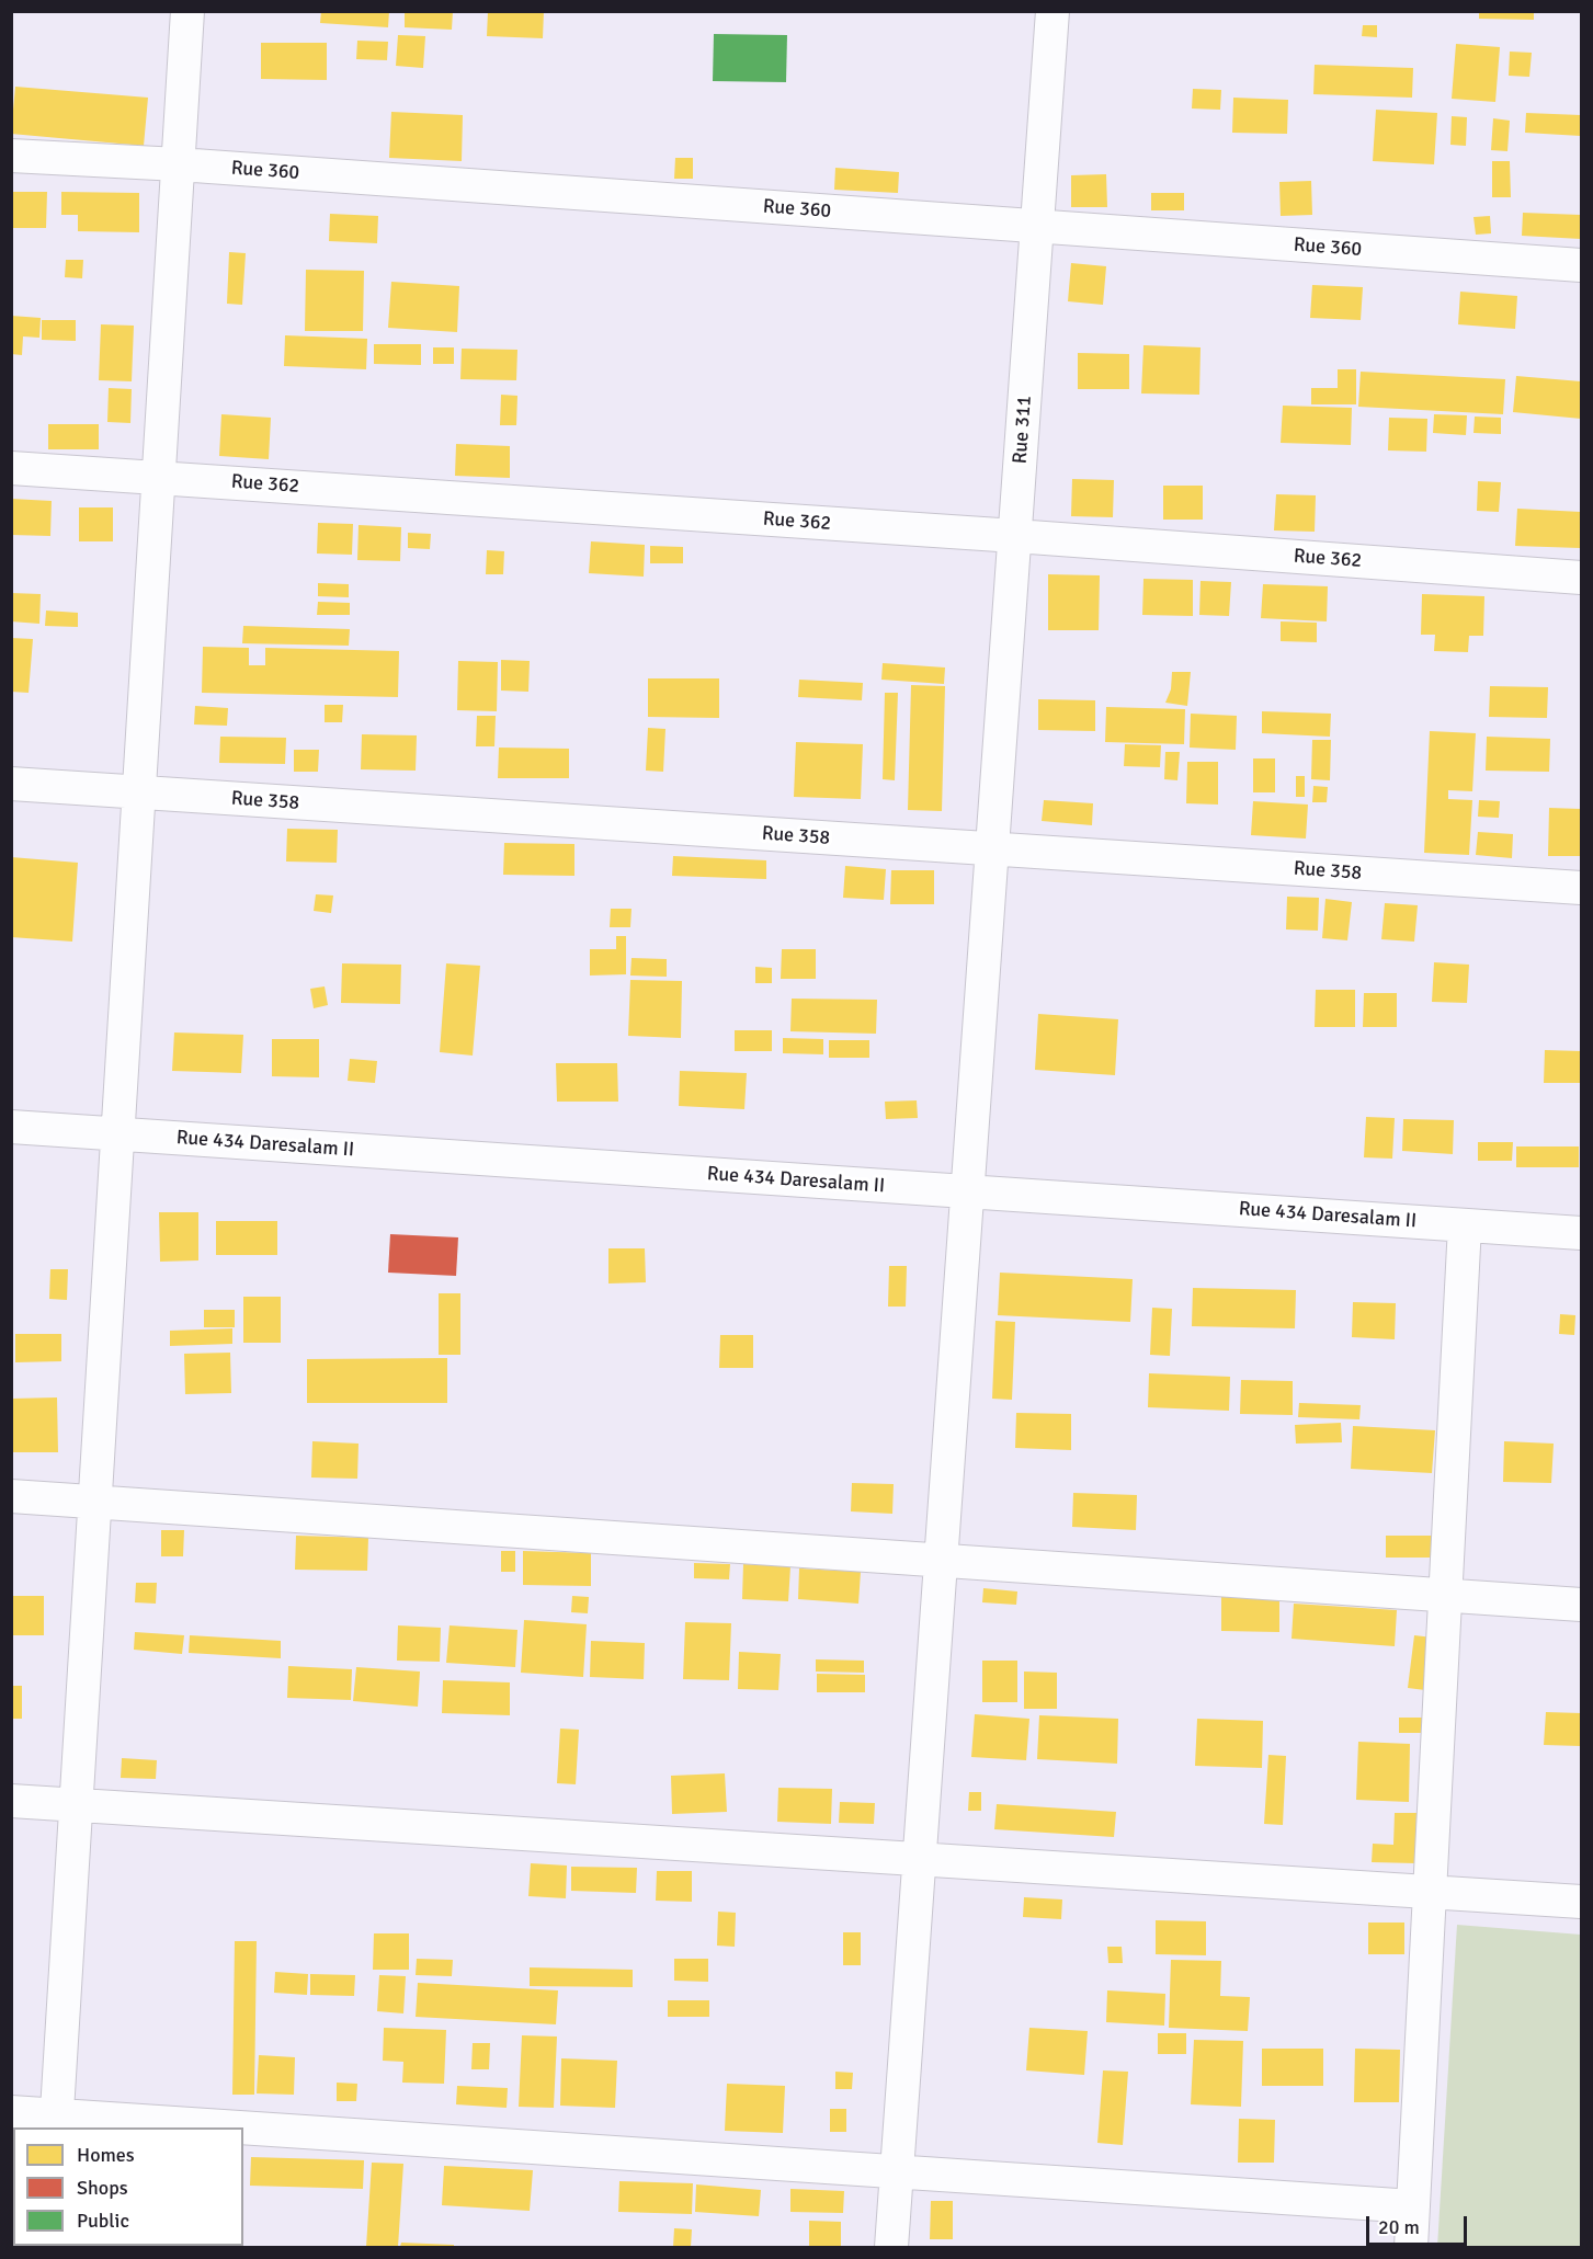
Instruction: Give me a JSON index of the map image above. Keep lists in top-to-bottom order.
{
  "streets": {
    "street": [
      "Rue 360",
      "Rue 311",
      "Rue 362",
      "Rue 358",
      "Rue 434 Daresalam II"
    ]
  },
  "crossings": [
    ["Rue 360", "Rue 311"],
    ["Rue 311", "Rue 362"],
    ["Rue 311", "Rue 358"],
    ["Rue 311", "Rue 434 Daresalam II"]
  ],
  "legend": ["Homes", "Shops", "Public"],
  "scale_bar": "20 m"
}
